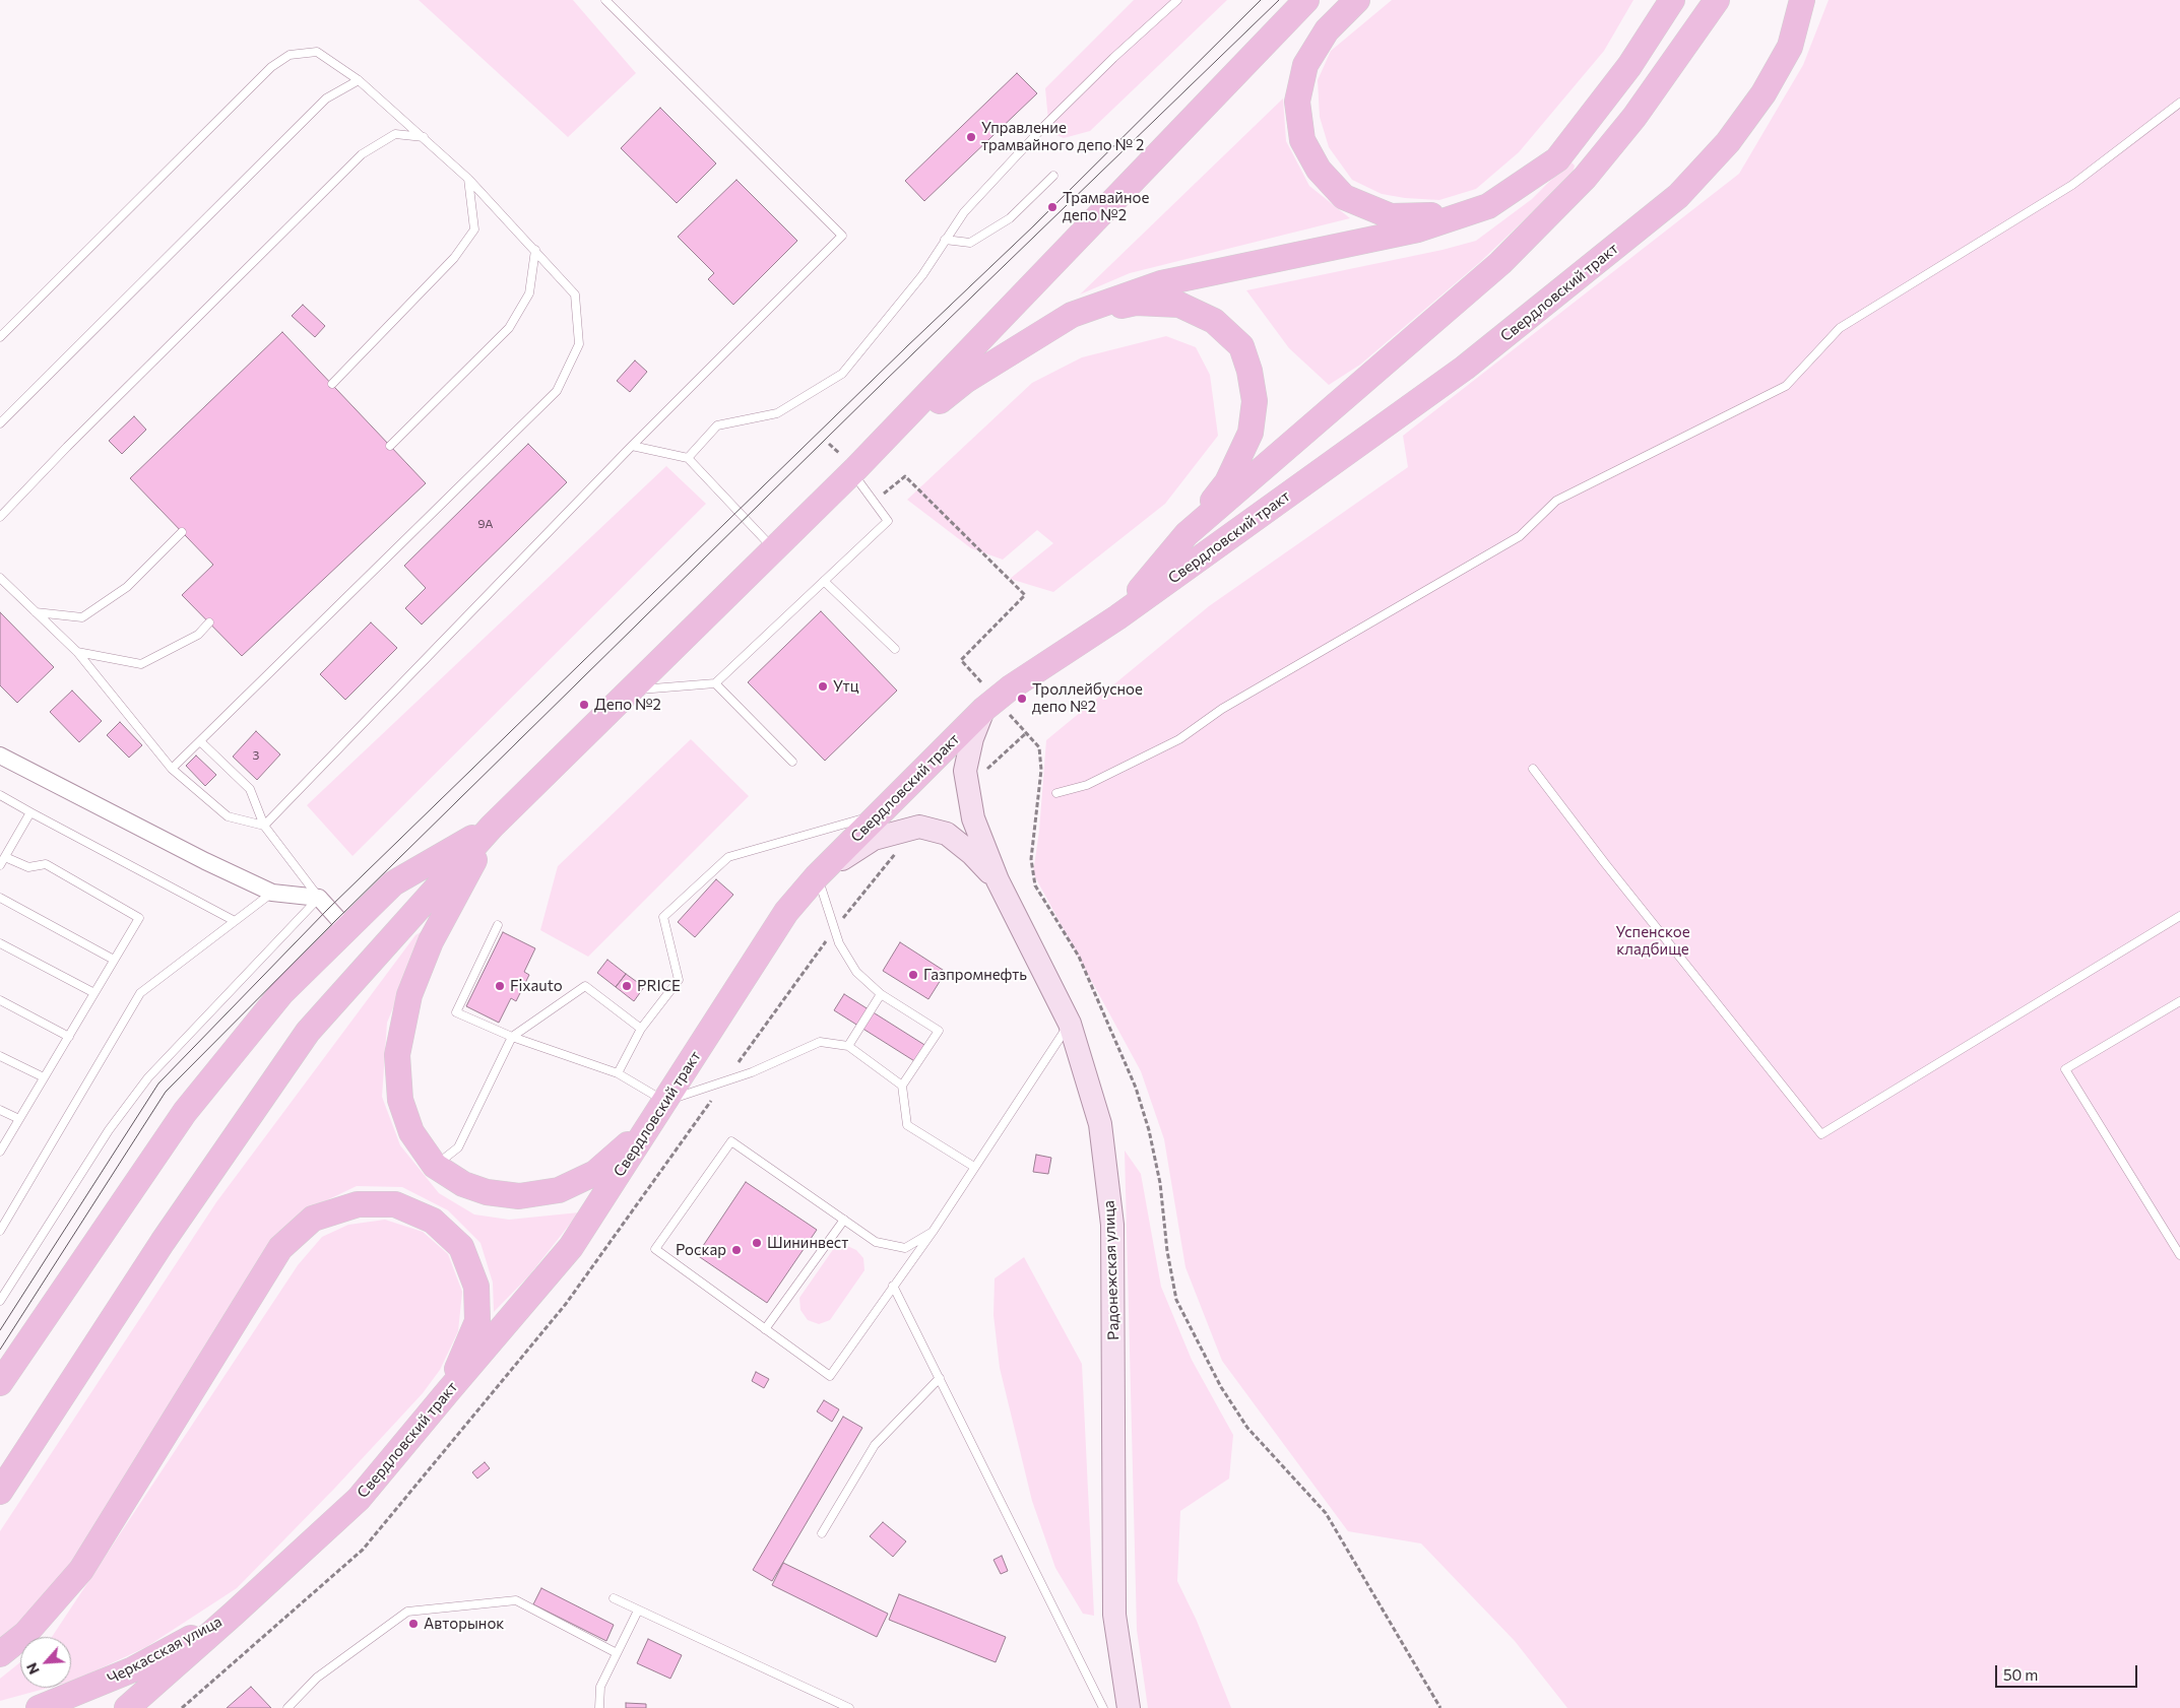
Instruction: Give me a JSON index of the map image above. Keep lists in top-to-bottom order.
{
  "streets": {
    "main road": ["Свердловский тракт", "Черкасская улица"],
    "street": ["Радонежская улица"]
  },
  "crossings": [
    ["Свердловский тракт", "Радонежская улица"],
    ["Свердловский тракт", "Черкасская улица"]
  ],
  "parks": ["Успенское кладбище"],
  "places": [
    "Управление трамвайного депо № 2",
    "Трамвайное депо №2",
    "Утц",
    "Троллейбусное депо №2",
    "Депо №2",
    "Газпромнефть",
    "Fixauto",
    "PRICE",
    "Шининвест",
    "Роскар",
    "Авторынок"
  ],
  "house_numbers": ["9А", "3"],
  "scale_bar": "50 m",
  "north": "bottom left"
}
